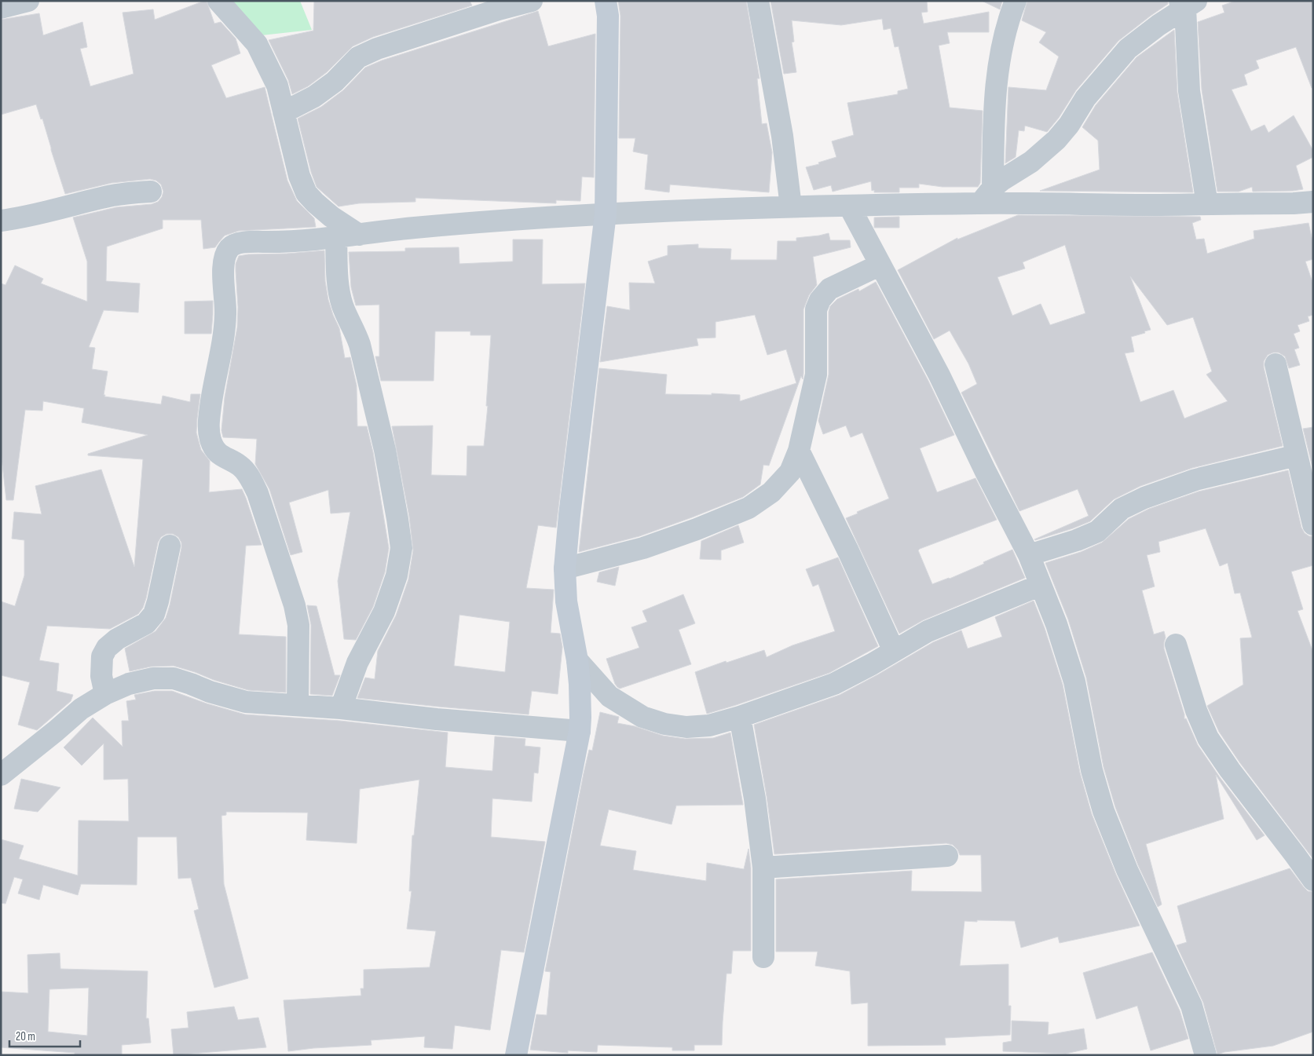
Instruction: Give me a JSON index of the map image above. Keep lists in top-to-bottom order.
{
  "scale_bar": "20 m"
}
